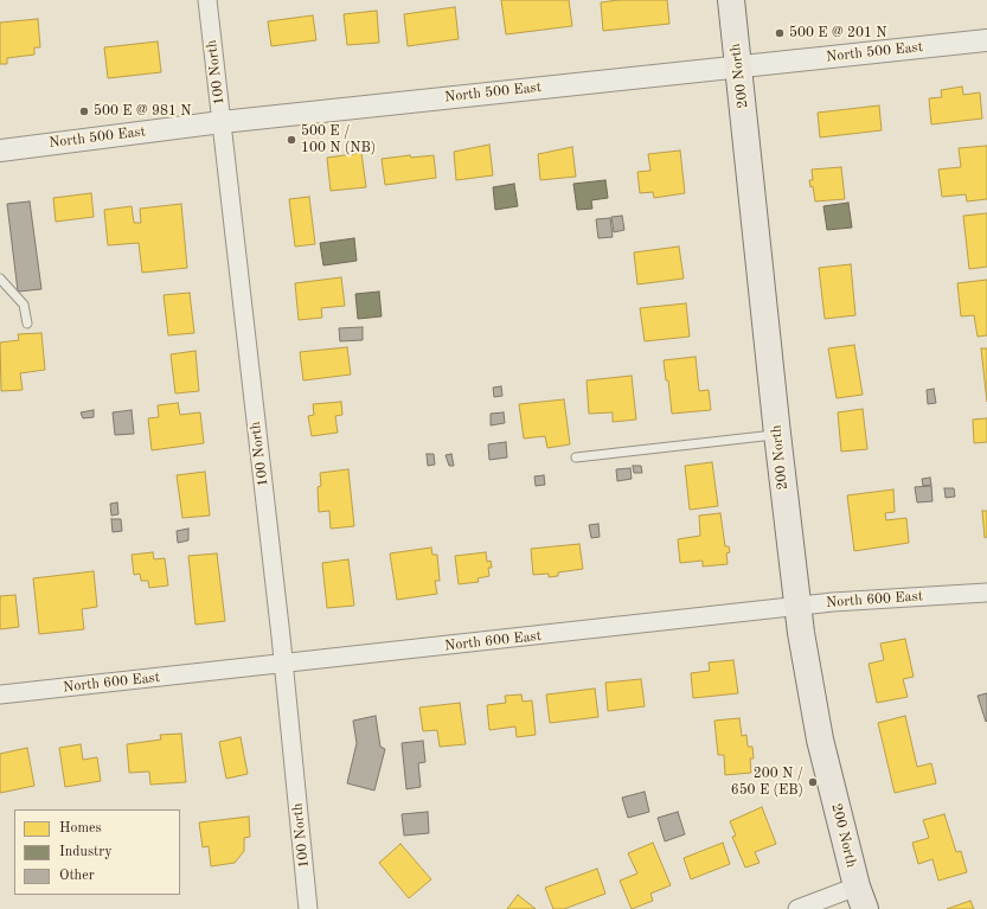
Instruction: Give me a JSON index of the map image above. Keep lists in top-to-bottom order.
{
  "streets": {
    "main road": ["200 North"],
    "street": ["North 500 East", "100 North", "North 600 East"]
  },
  "crossings": [
    ["North 500 East", "100 North"],
    ["North 500 East", "200 North"],
    ["100 North", "North 600 East"],
    ["200 North", "North 600 East"]
  ],
  "places": [
    "500 E @ 201 N",
    "500 E @ 981 N",
    "500 E / 100 N (NB)",
    "200 N / 650 E (EB)"
  ],
  "legend": ["Homes", "Industry", "Other"]
}
